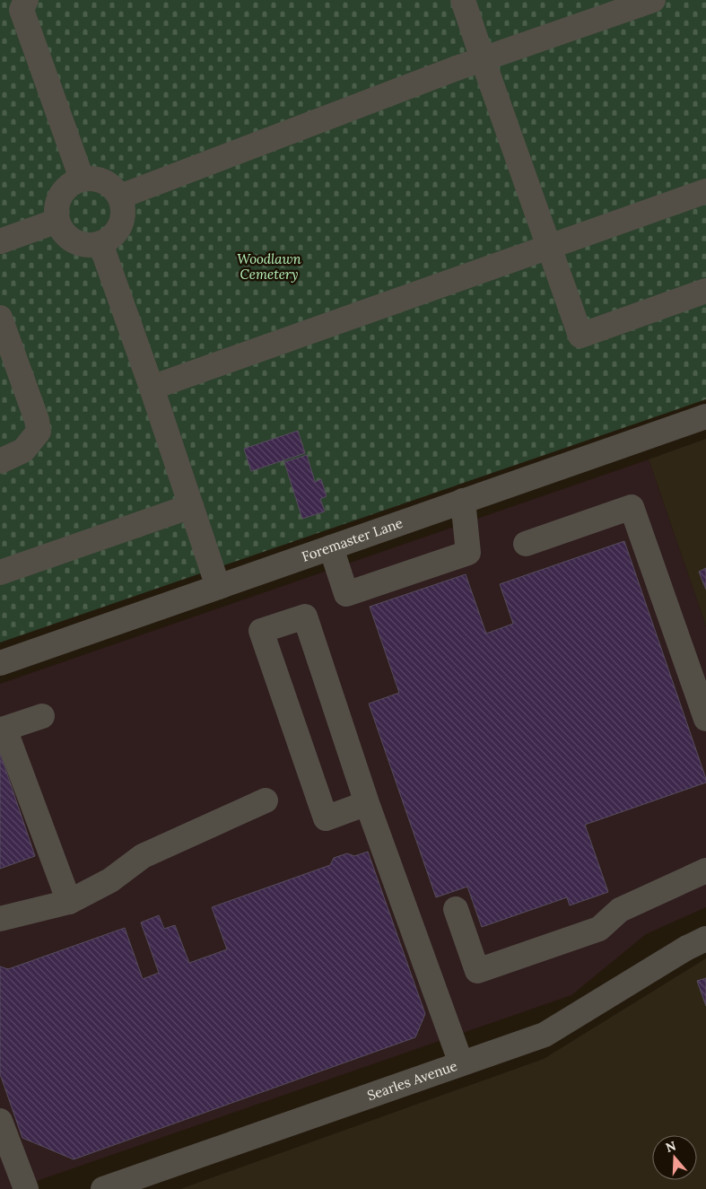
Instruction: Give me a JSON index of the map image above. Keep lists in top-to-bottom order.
{
  "streets": {
    "street": ["Foremaster Lane", "Searles Avenue"]
  },
  "parks": ["Woodlawn Cemetery"],
  "north": "top"
}
